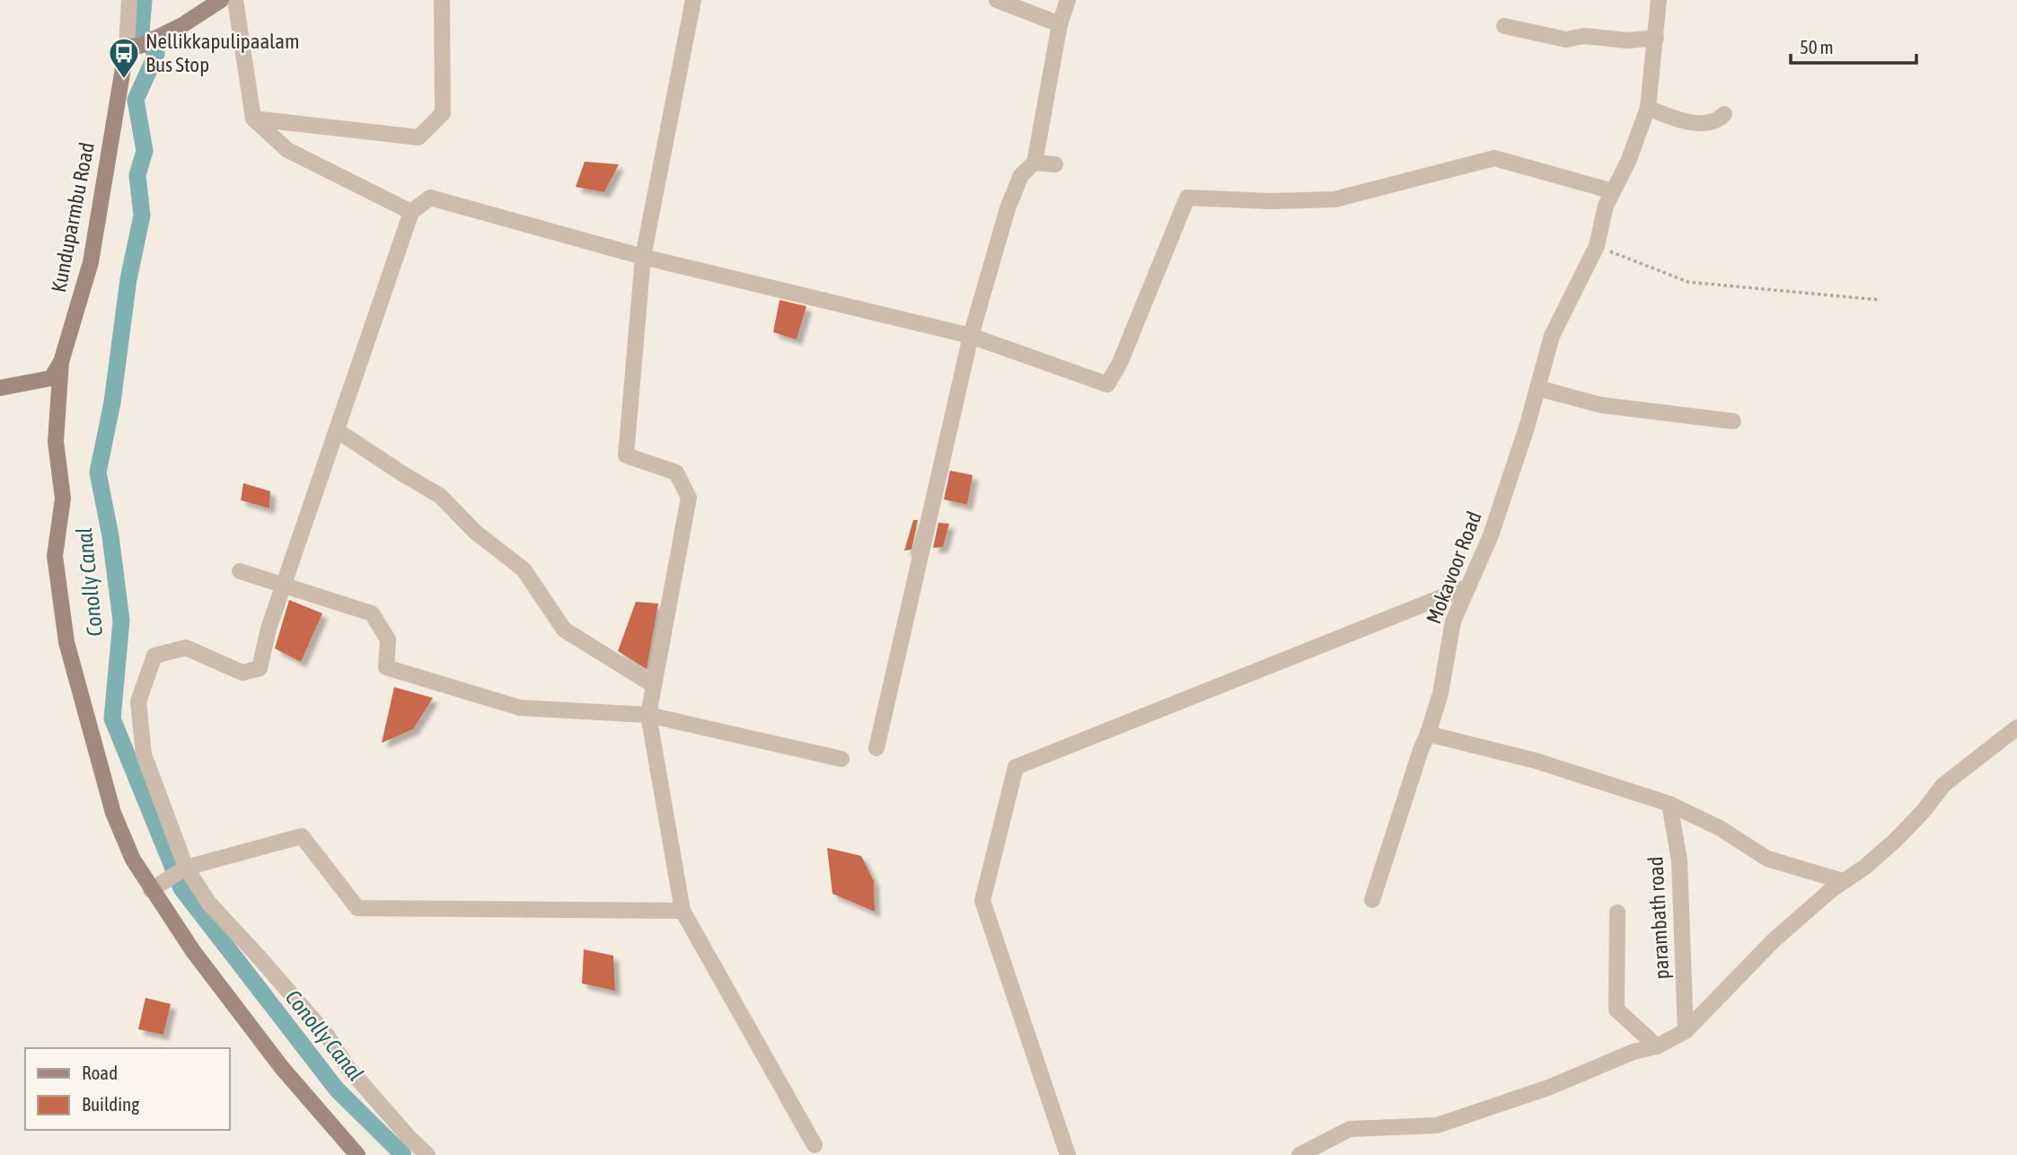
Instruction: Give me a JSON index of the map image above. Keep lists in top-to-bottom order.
{
  "streets": {
    "main road": ["Kunduparmbu Road"],
    "street": ["Mokavoor Road", "parambath road"]
  },
  "water": ["Conolly Canal"],
  "places": {
    "bus stop": ["Nellikkapulipaalam Bus Stop"]
  },
  "legend": ["Road", "Building"],
  "scale_bar": "50 m"
}
